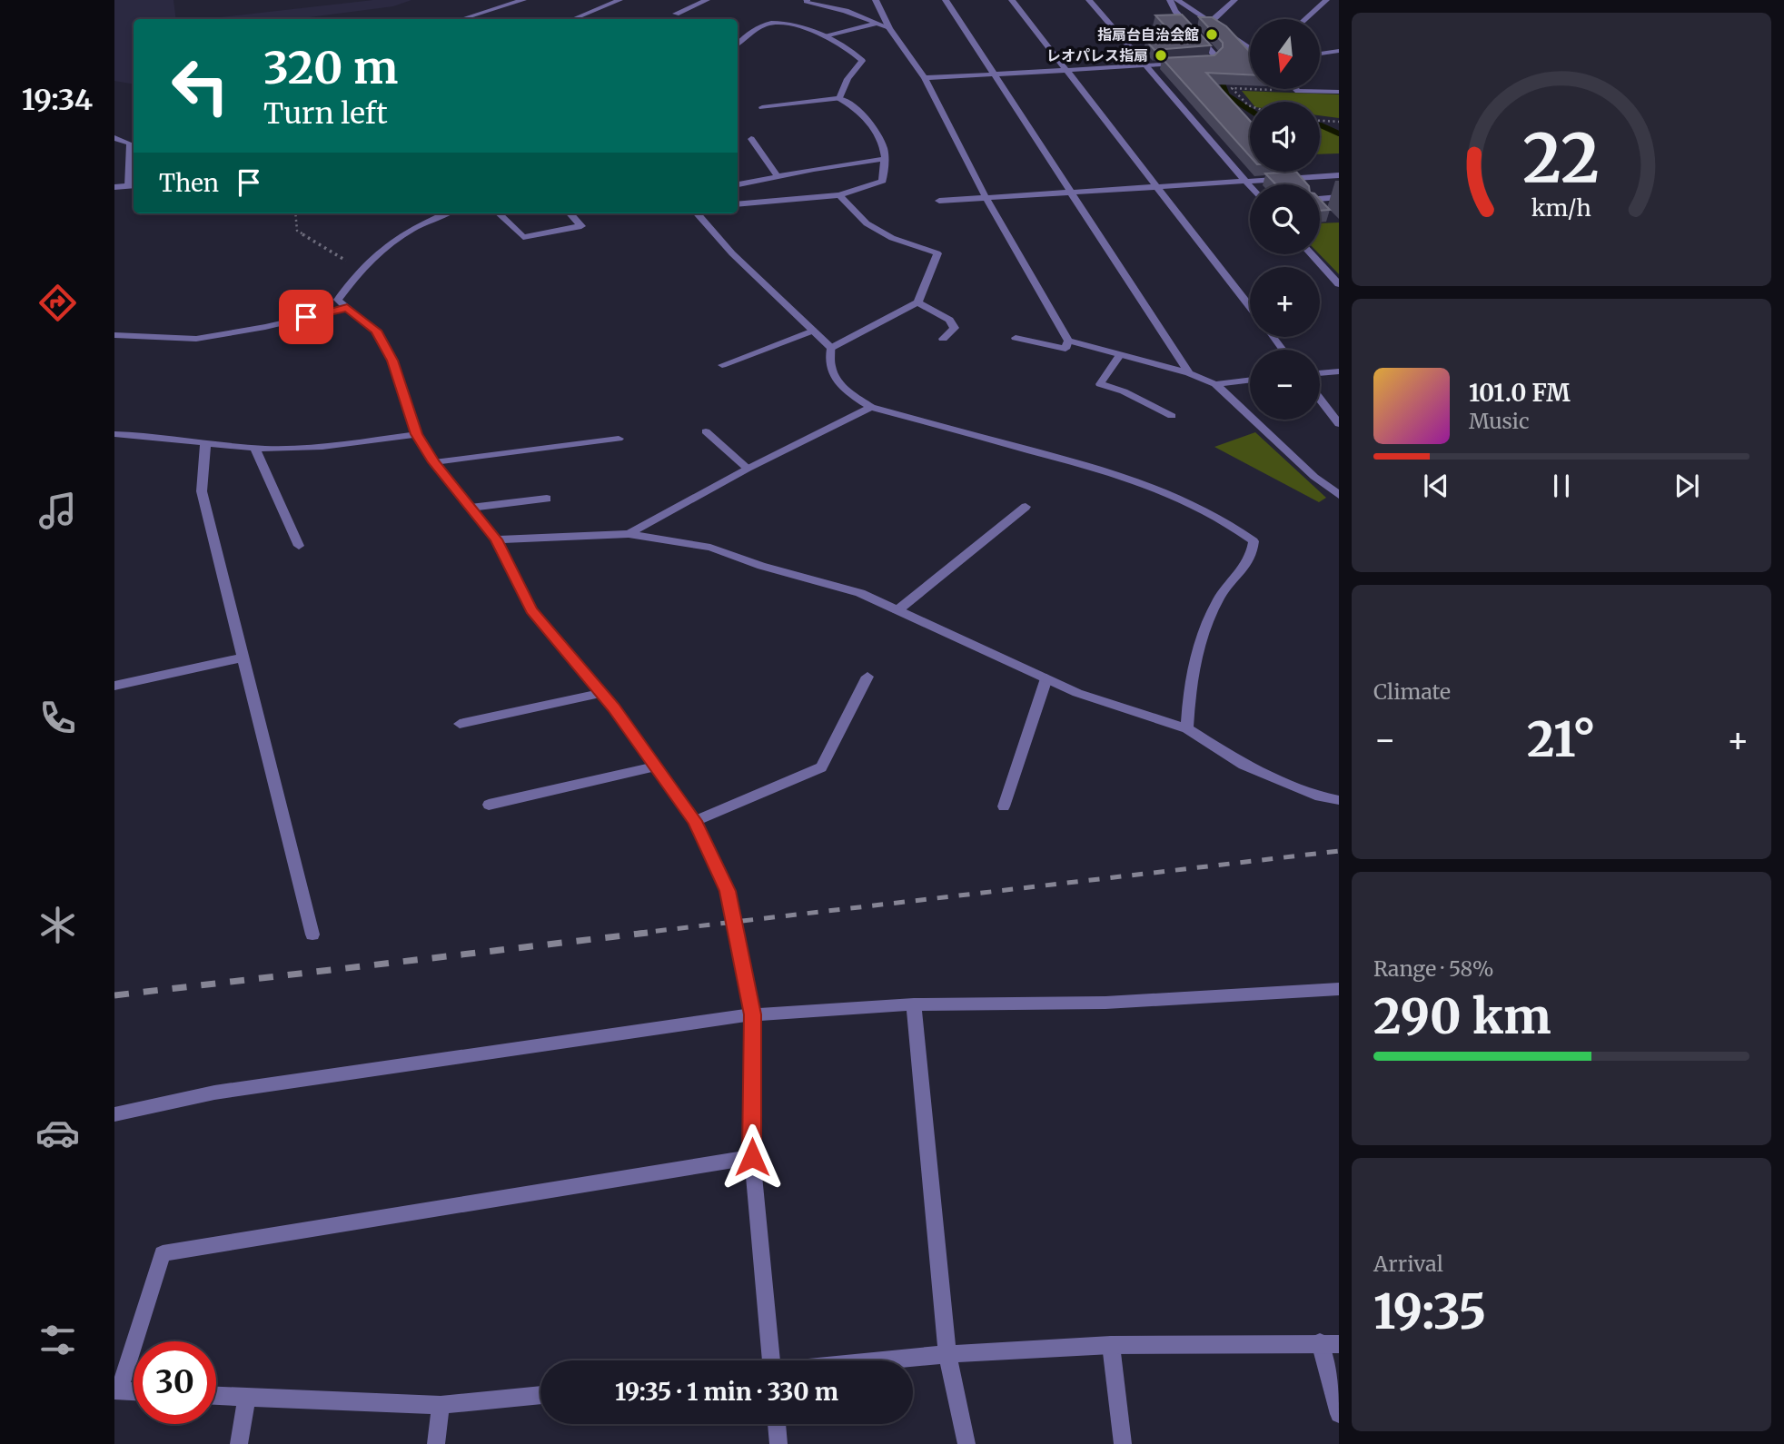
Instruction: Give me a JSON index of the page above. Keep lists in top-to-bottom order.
{
  "places": ["指扇台自治会館", "レオパレス指扇"],
  "north": "bottom",
  "page": {
    "tabs": "19:34",
    "map_buttons": ["+", "−"],
    "turn": ["320 m", "Turn left"],
    "then": "Then",
    "song": ["101.0 FM", "Music"],
    "tile": [
      "Climate",
      ["Range · 58%", "290 km"],
      ["Arrival", "19:35"]
    ],
    "heat": ["−", "21°", "+"],
    "limit": "30",
    "trip": "19:35 · 1 min · 330 m",
    "gauge": ["22", "km/h"]
  }
}
